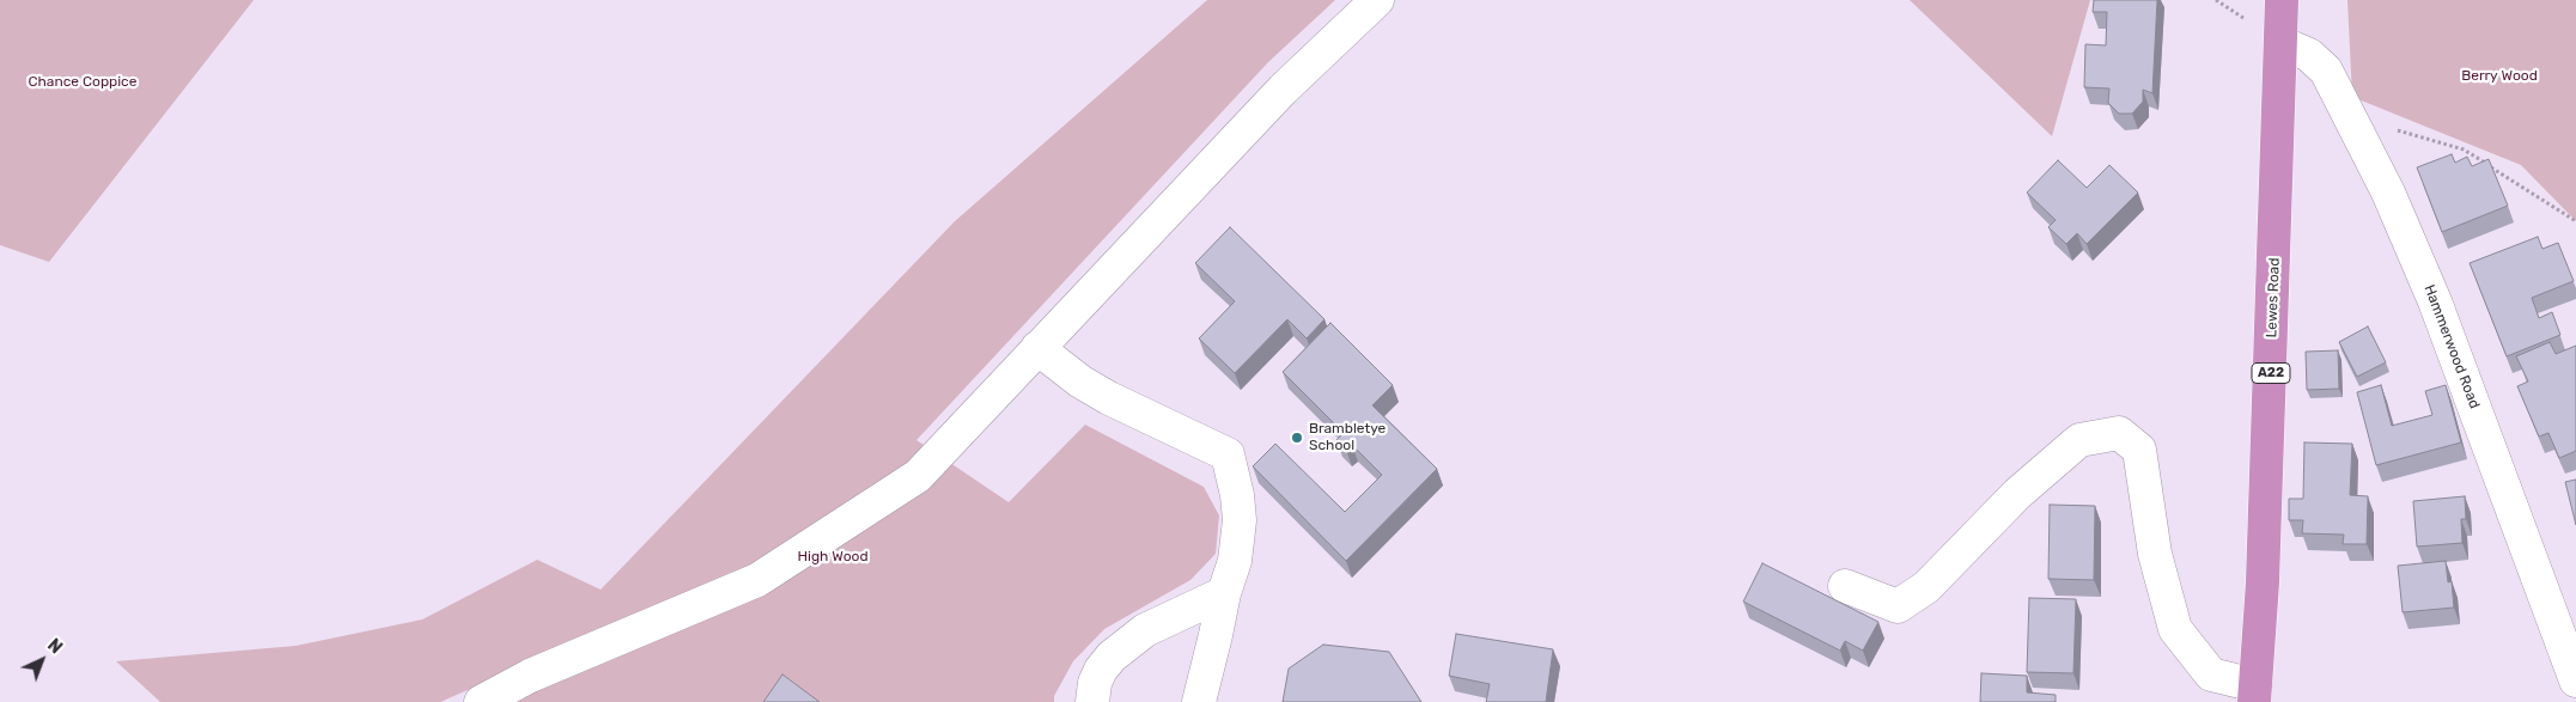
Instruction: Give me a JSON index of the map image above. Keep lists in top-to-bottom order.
{
  "streets": {
    "highway": ["Lewes Road", "A22"],
    "street": ["Hammerwood Road"]
  },
  "crossings": [
    ["Lewes Road", "Hammerwood Road"]
  ],
  "parks": ["Berry Wood", "Chance Coppice", "High Wood"],
  "places": ["Brambletye School"],
  "north": "top right"
}
